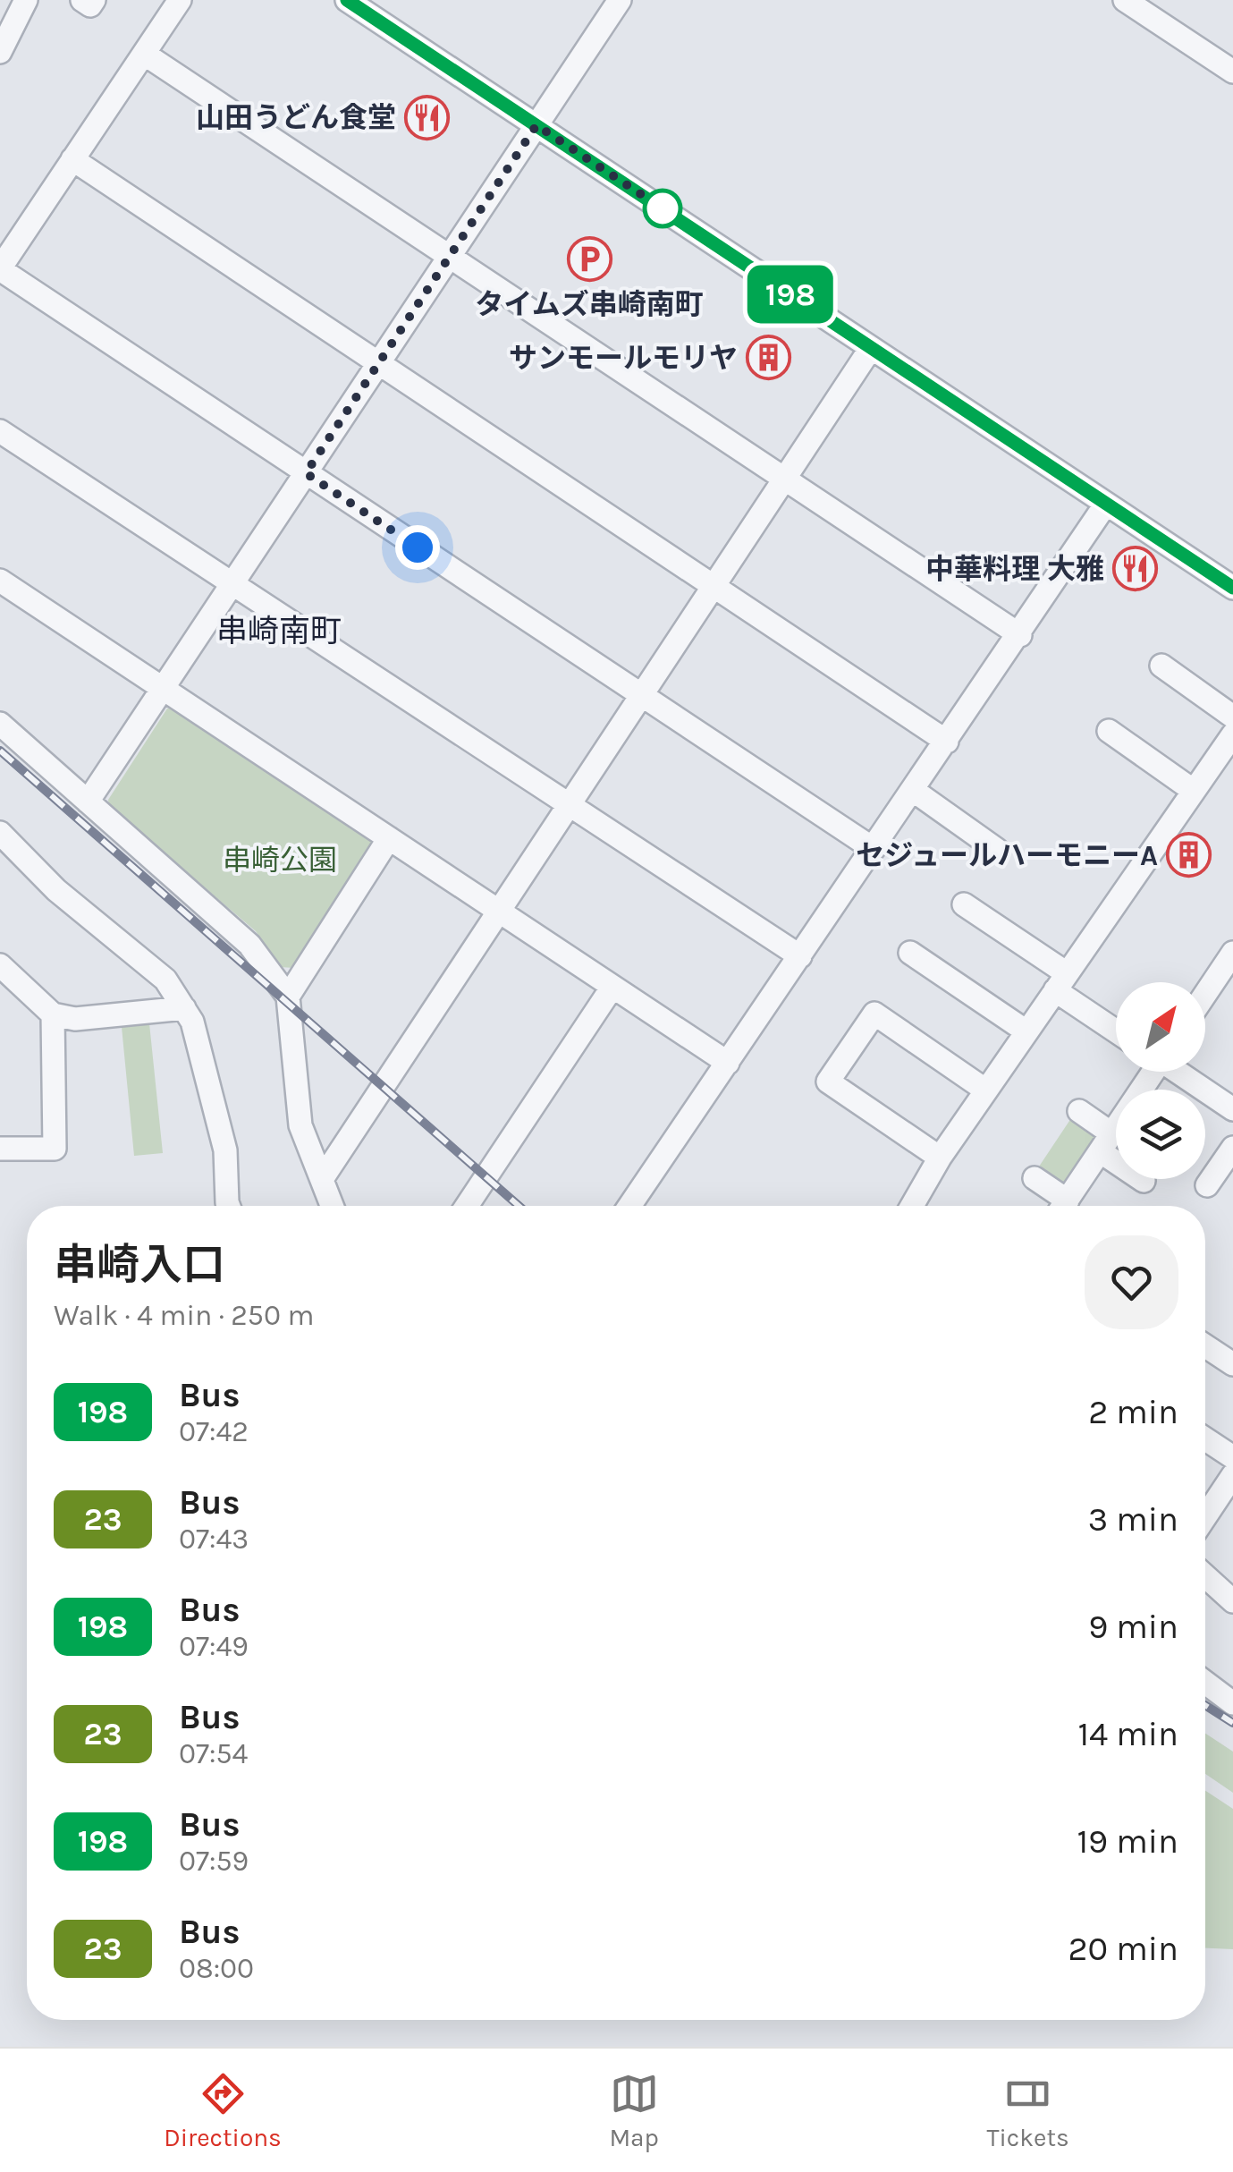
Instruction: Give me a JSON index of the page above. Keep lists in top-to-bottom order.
{
  "districts": ["串崎南町"],
  "parks": ["串崎公園"],
  "places": {
    "restaurant": ["山田うどん食堂", "中華料理 大雅"],
    "parking": ["タイムズ串崎南町"],
    "building": ["サンモールモリヤ", "セジュールハーモニーA"]
  },
  "lines": ["bus line 198"],
  "north": "top right",
  "page": {
    "on_map": "198",
    "heading": ["串崎入口", "Walk · 4 min · 250 m"],
    "list": [
      {
        "mark": "198",
        "name": "Bus",
        "note": "07:42",
        "value": "2 min"
      },
      {
        "mark": "23",
        "name": "Bus",
        "note": "07:43",
        "value": "3 min"
      },
      {
        "mark": "198",
        "name": "Bus",
        "note": "07:49",
        "value": "9 min"
      },
      {
        "mark": "23",
        "name": "Bus",
        "note": "07:54",
        "value": "14 min"
      },
      {
        "mark": "198",
        "name": "Bus",
        "note": "07:59",
        "value": "19 min"
      },
      {
        "mark": "23",
        "name": "Bus",
        "note": "08:00",
        "value": "20 min"
      }
    ],
    "tabs": ["Directions", "Map", "Tickets"]
  }
}
